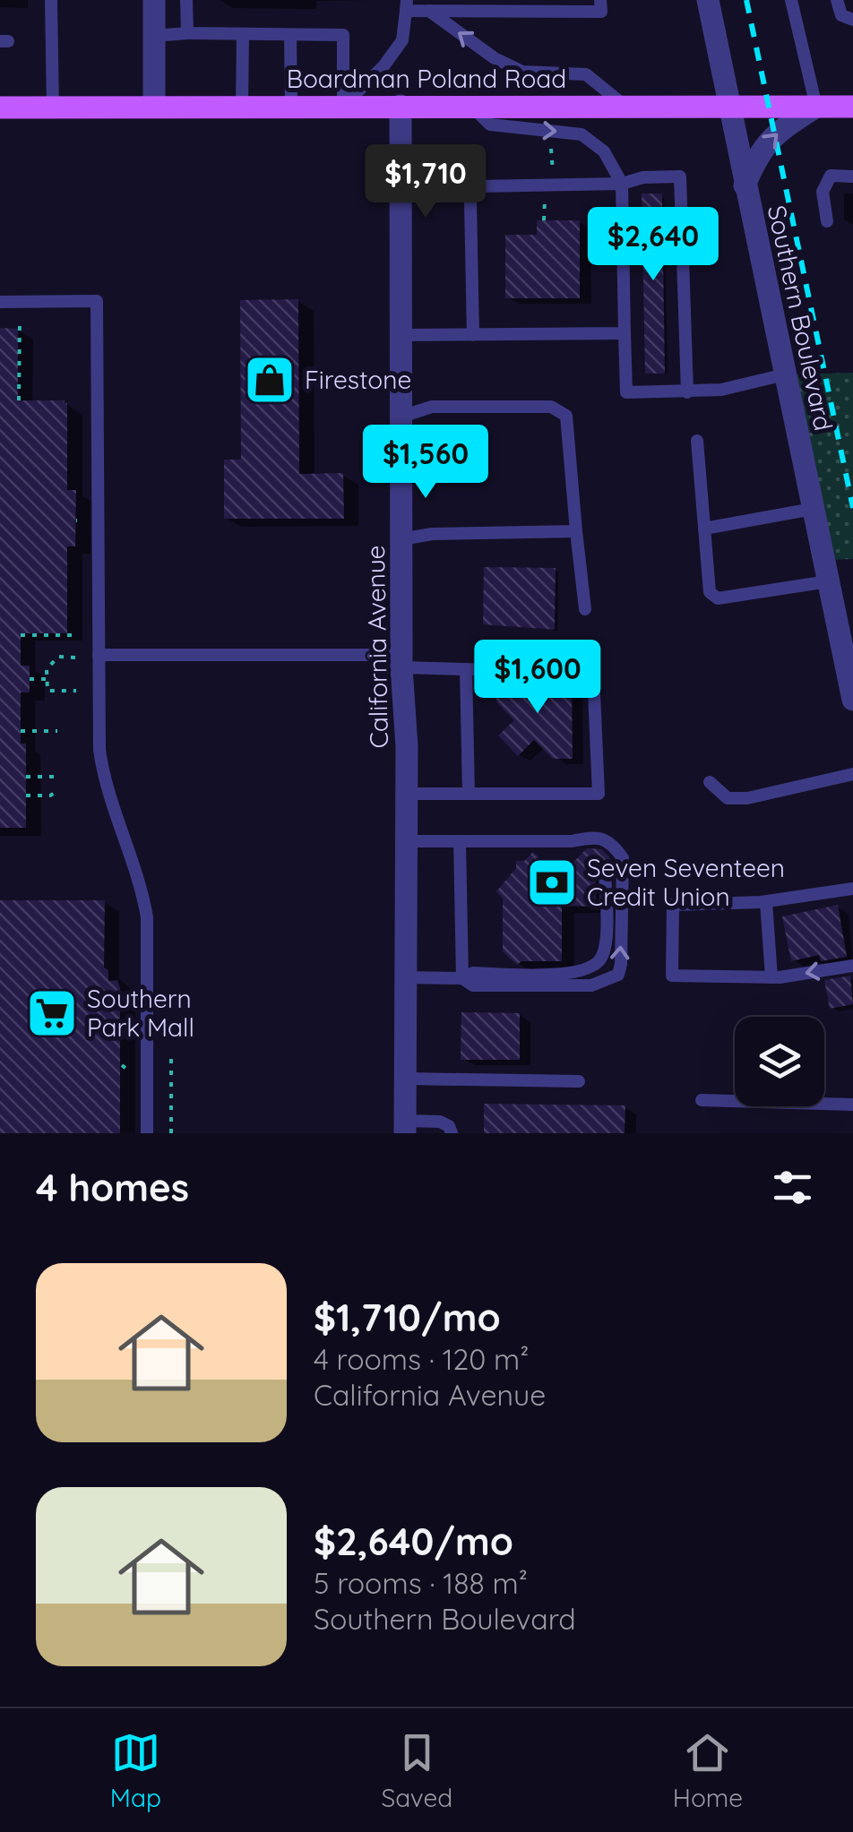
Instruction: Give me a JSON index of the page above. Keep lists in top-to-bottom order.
{
  "streets": {
    "main road": ["Boardman Poland Road"],
    "street": ["Southern Boulevard", "California Avenue"]
  },
  "crossings": [
    ["Boardman Poland Road", "Southern Boulevard"],
    ["Boardman Poland Road", "California Avenue"]
  ],
  "places": {
    "shop": ["Firestone"],
    "bank": ["Seven Seventeen Credit Union"],
    "supermarket": ["Southern Park Mall"]
  },
  "page": {
    "price": [
      "$1,710",
      "$2,640",
      "$1,560",
      "$1,600"
    ],
    "heading": "4 homes",
    "list": [
      {
        "name": "$1,710/mo",
        "note": "4 rooms · 120 m² · California Avenue"
      },
      {
        "name": "$2,640/mo",
        "note": "5 rooms · 188 m² · Southern Boulevard"
      }
    ],
    "tabs": ["Map", "Saved", "Home"]
  }
}
